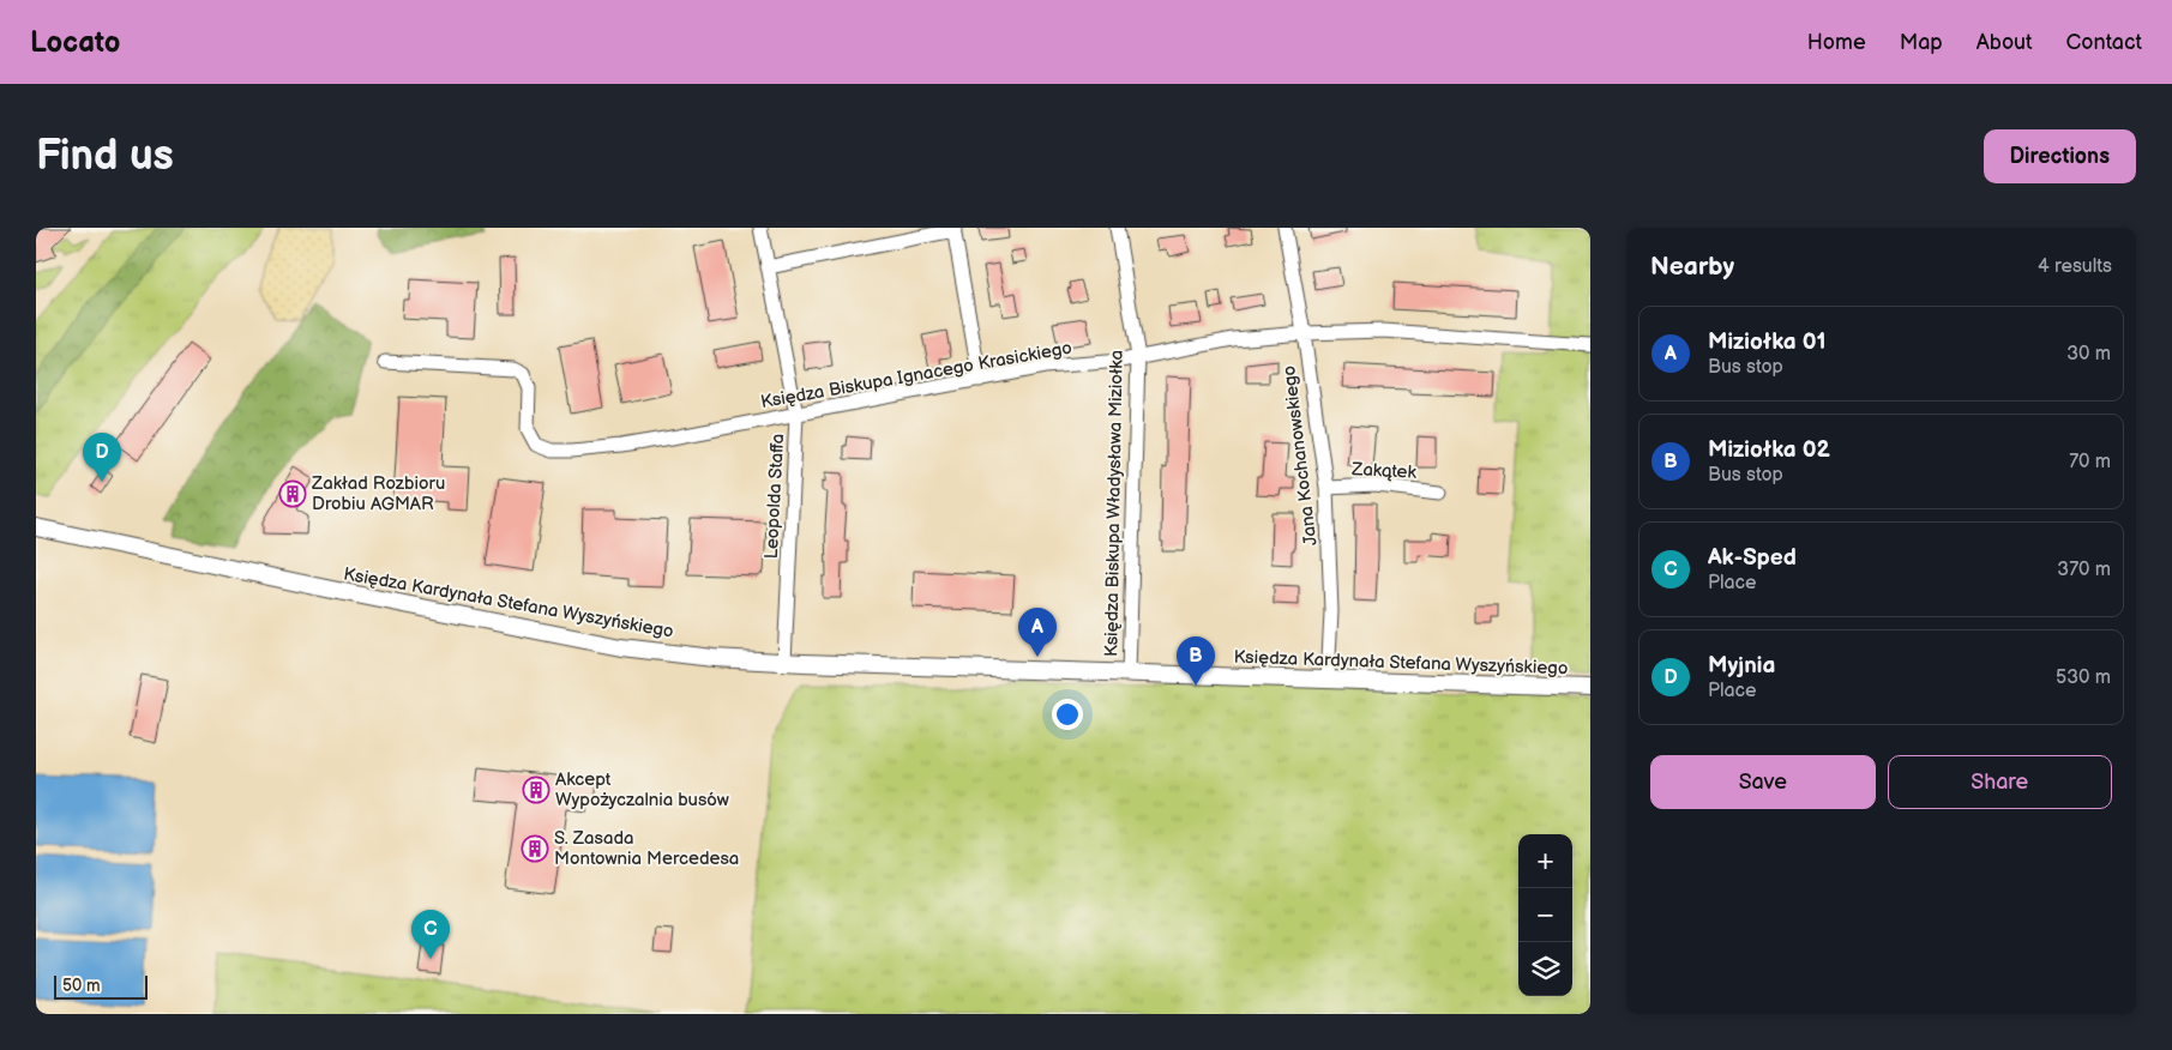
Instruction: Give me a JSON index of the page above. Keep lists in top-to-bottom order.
{
  "streets": {
    "street": [
      "Księdza Biskupa Ignacego Krasickiego",
      "Jana Kochanowskiego",
      "Zakątek",
      "Leopolda Staffa",
      "Księdza Biskupa Władysława Miziołka",
      "Księdza Kardynała Stefana Wyszyńskiego"
    ]
  },
  "crossings": [
    ["Księdza Biskupa Ignacego Krasickiego", "Jana Kochanowskiego"],
    ["Księdza Biskupa Ignacego Krasickiego", "Leopolda Staffa"],
    ["Księdza Biskupa Ignacego Krasickiego", "Księdza Biskupa Władysława Miziołka"],
    ["Jana Kochanowskiego", "Zakątek"],
    ["Jana Kochanowskiego", "Księdza Kardynała Stefana Wyszyńskiego"],
    ["Leopolda Staffa", "Księdza Kardynała Stefana Wyszyńskiego"],
    ["Księdza Biskupa Władysława Miziołka", "Księdza Kardynała Stefana Wyszyńskiego"]
  ],
  "places": {
    "building": ["Zakład Rozbioru Drobiu AGMAR", "Akcept Wypożyczalnia busów", "S. Zasada Montownia Mercedesa"]
  },
  "scale_bar": "50 m",
  "page": {
    "header": "Locato",
    "nav": [
      "Home",
      "Map",
      "About",
      "Contact"
    ],
    "buttons": [
      "Directions",
      ["Save", "Share"]
    ],
    "title": "Find us",
    "heading": ["Nearby", "4 results"],
    "list": [
      {
        "mark": "A",
        "name": "Miziołka 01",
        "note": "Bus stop",
        "value": "30 m"
      },
      {
        "mark": "B",
        "name": "Miziołka 02",
        "note": "Bus stop",
        "value": "70 m"
      },
      {
        "mark": "C",
        "name": "Ak-Sped",
        "note": "Place",
        "value": "370 m"
      },
      {
        "mark": "D",
        "name": "Myjnia",
        "note": "Place",
        "value": "530 m"
      }
    ],
    "pins": [
      "D",
      "A",
      "B",
      "C"
    ],
    "map_buttons": ["+", "−"],
    "scale": "50 m"
  }
}
